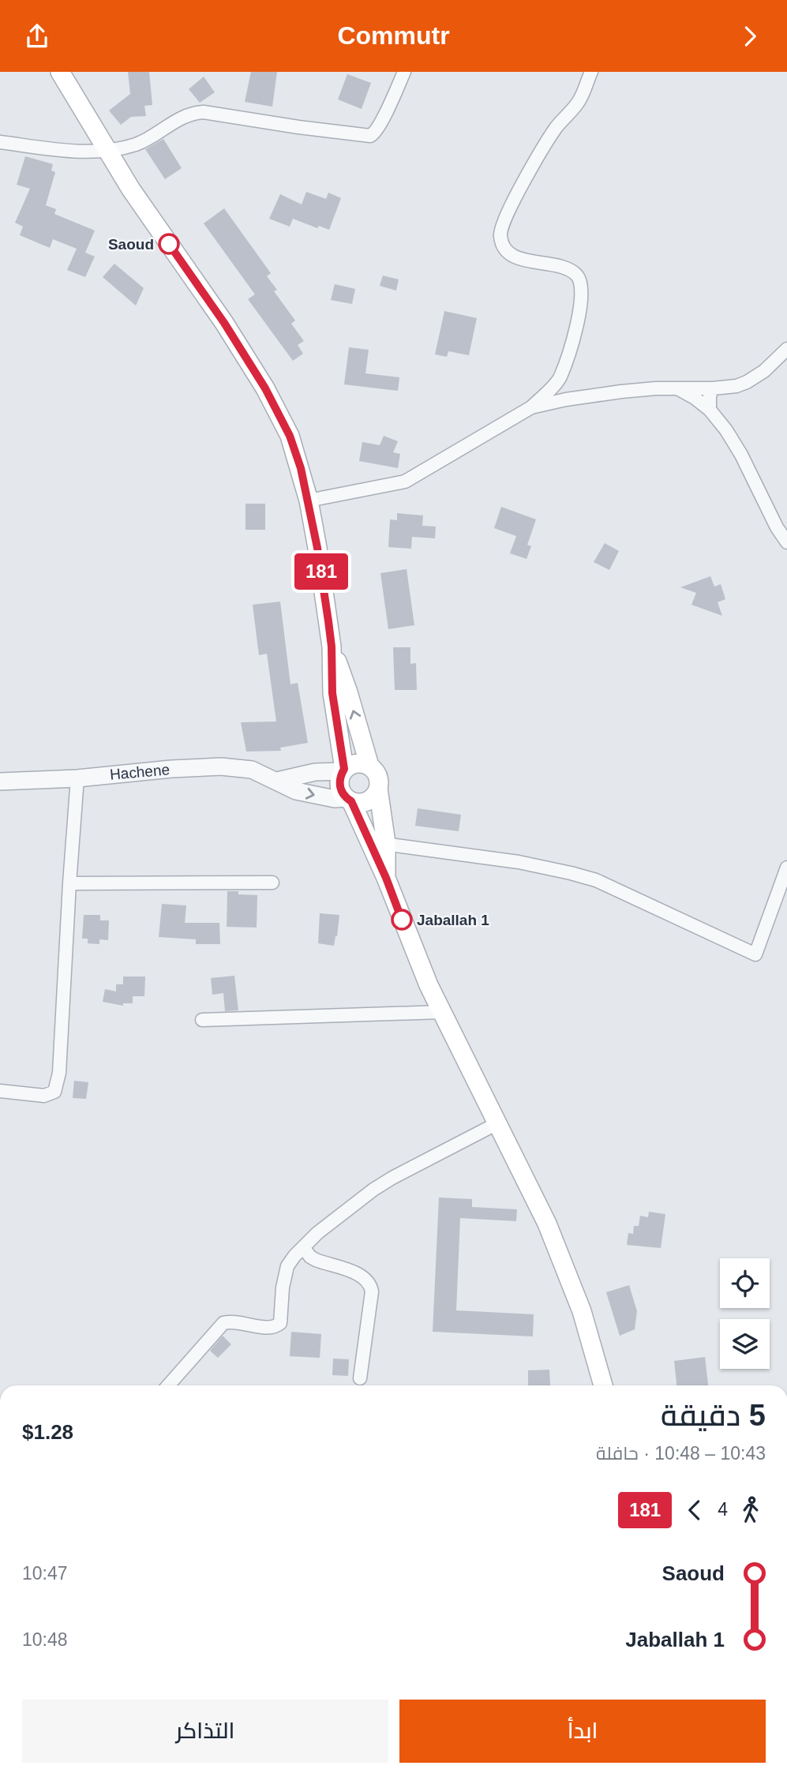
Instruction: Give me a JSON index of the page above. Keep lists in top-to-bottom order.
{
  "streets": {
    "street": ["Hachene"]
  },
  "places": ["Saoud", "Jaballah 1"],
  "lines": ["bus line 181"],
  "page": {
    "header": "Commutr",
    "on_map": "181",
    "heading": ["5 دقيقة", "10:43 – 10:48 · حافلة", "$1.28"],
    "legs": ["4", "181"],
    "list": [
      {
        "name": "Saoud",
        "value": "10:47"
      },
      {
        "name": "Jaballah 1",
        "value": "10:48"
      }
    ],
    "buttons": ["ابدأ", "التذاكر"]
  }
}
